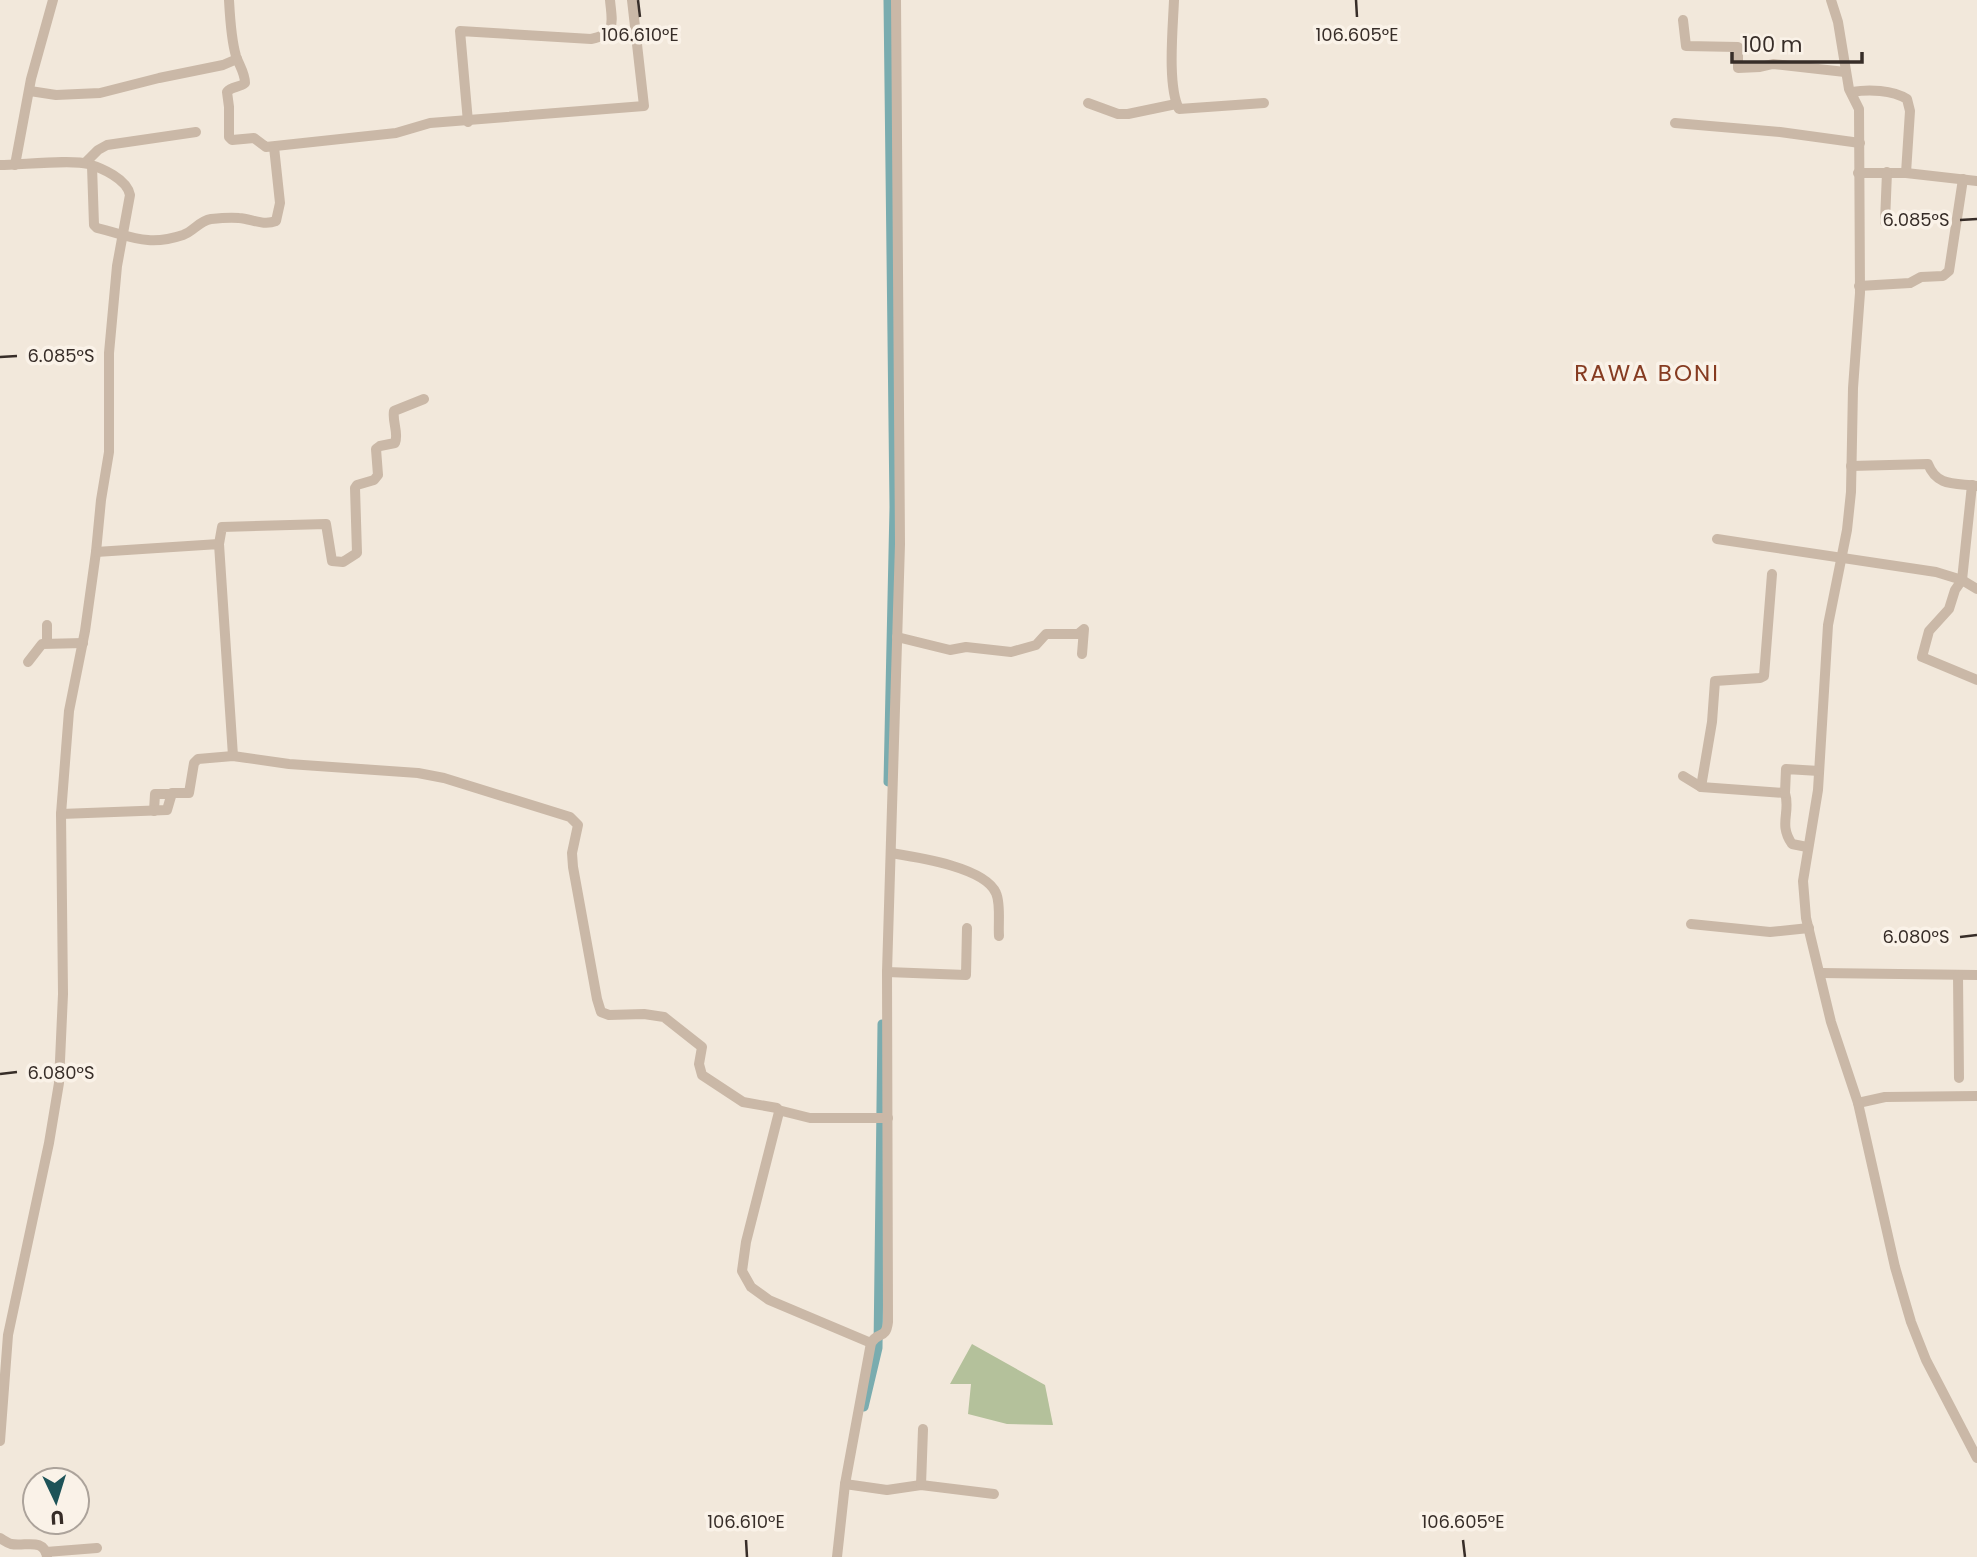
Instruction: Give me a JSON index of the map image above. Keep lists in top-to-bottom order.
{
  "districts": ["RAWA BONI"],
  "scale_bar": "100 m",
  "north": "bottom",
  "coordinates": [
    "106.610°E",
    "106.605°E",
    "6.085°S",
    "6.080°S"
  ]
}
